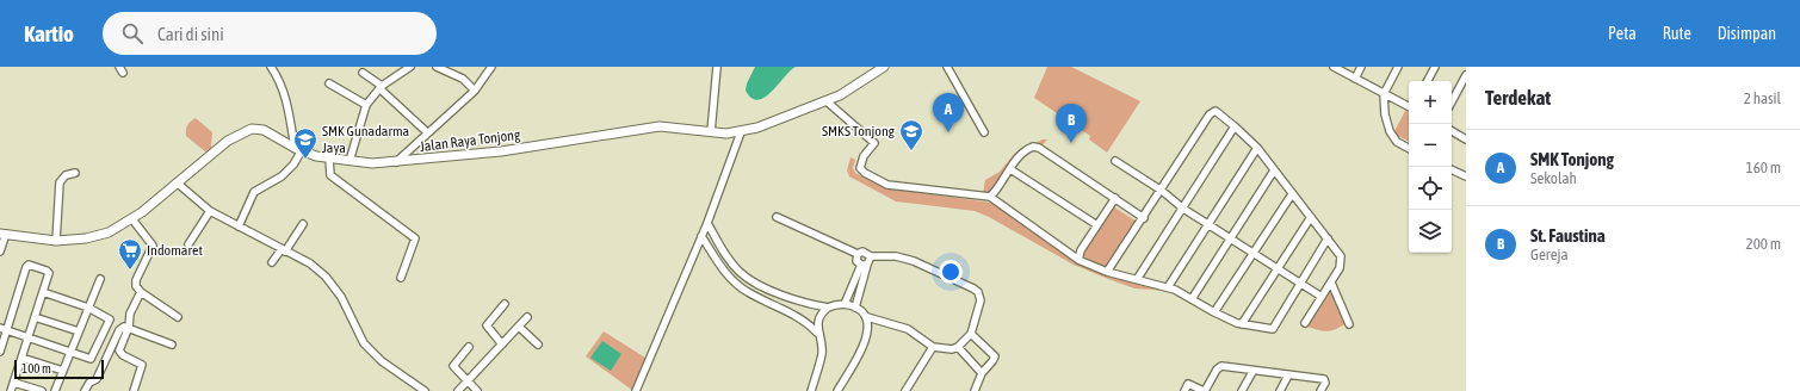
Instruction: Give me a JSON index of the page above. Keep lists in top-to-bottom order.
{
  "streets": {
    "main road": ["Jalan Raya Tonjong"]
  },
  "places": {
    "school or university": ["SMKS Tonjong", "SMK Gunadarma Jaya"],
    "supermarket": ["Indomaret"]
  },
  "scale_bar": "100 m",
  "page": {
    "header": "Kartio",
    "search": "Cari di sini",
    "nav": ["Peta", "Rute", "Disimpan"],
    "heading": ["Terdekat", "2 hasil"],
    "map_buttons": ["+", "−"],
    "pins": ["A", "B"],
    "list": [
      {
        "mark": "A",
        "name": "SMK Tonjong",
        "note": "Sekolah",
        "value": "160 m"
      },
      {
        "mark": "B",
        "name": "St. Faustina",
        "note": "Gereja",
        "value": "200 m"
      }
    ],
    "scale": "100 m"
  }
}
